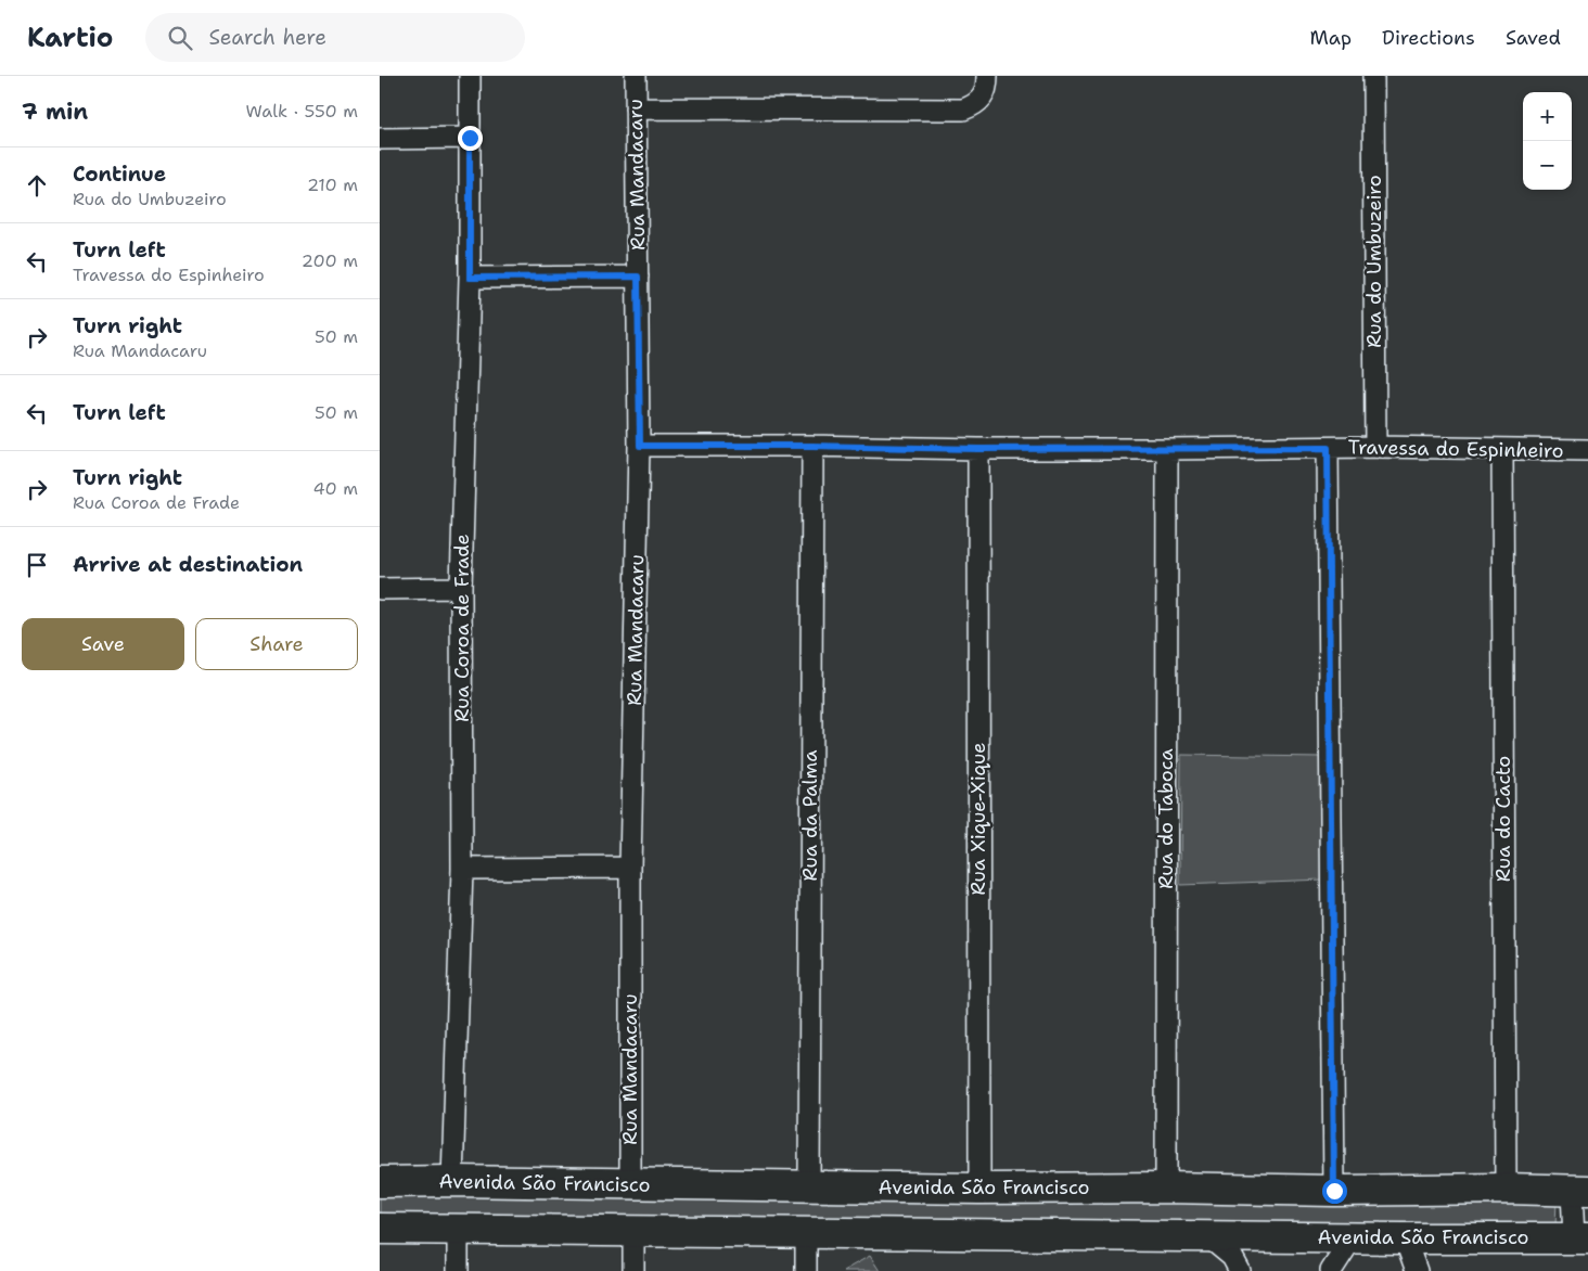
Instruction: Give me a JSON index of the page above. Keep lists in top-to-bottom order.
{
  "streets": {
    "main road": ["Avenida São Francisco"],
    "street": [
      "Rua Mandacaru",
      "Rua do Umbuzeiro",
      "Travessa do Espinheiro",
      "Rua Coroa de Frade",
      "Rua da Palma",
      "Rua Xique-Xique",
      "Rua do Taboca",
      "Rua do Cacto"
    ]
  },
  "crossings": [
    ["Rua Mandacaru", "Travessa do Espinheiro"],
    ["Rua Mandacaru", "Avenida São Francisco"],
    ["Rua do Umbuzeiro", "Travessa do Espinheiro"],
    ["Travessa do Espinheiro", "Rua da Palma"],
    ["Travessa do Espinheiro", "Rua Xique-Xique"],
    ["Travessa do Espinheiro", "Rua do Taboca"],
    ["Travessa do Espinheiro", "Rua do Cacto"],
    ["Rua Coroa de Frade", "Avenida São Francisco"],
    ["Rua da Palma", "Avenida São Francisco"],
    ["Rua Xique-Xique", "Avenida São Francisco"],
    ["Rua do Taboca", "Avenida São Francisco"],
    ["Rua do Cacto", "Avenida São Francisco"]
  ],
  "page": {
    "header": "Kartio",
    "search": "Search here",
    "nav": ["Map", "Directions", "Saved"],
    "heading": ["7 min", "Walk · 550 m"],
    "map_buttons": ["+", "−"],
    "list": [
      ["Continue", "Rua do Umbuzeiro", "210 m"],
      ["Turn left", "Travessa do Espinheiro", "200 m"],
      ["Turn right", "Rua Mandacaru", "50 m"],
      ["Turn left", "50 m"],
      ["Turn right", "Rua Coroa de Frade", "40 m"],
      "Arrive at destination"
    ],
    "buttons": ["Save", "Share"]
  }
}
